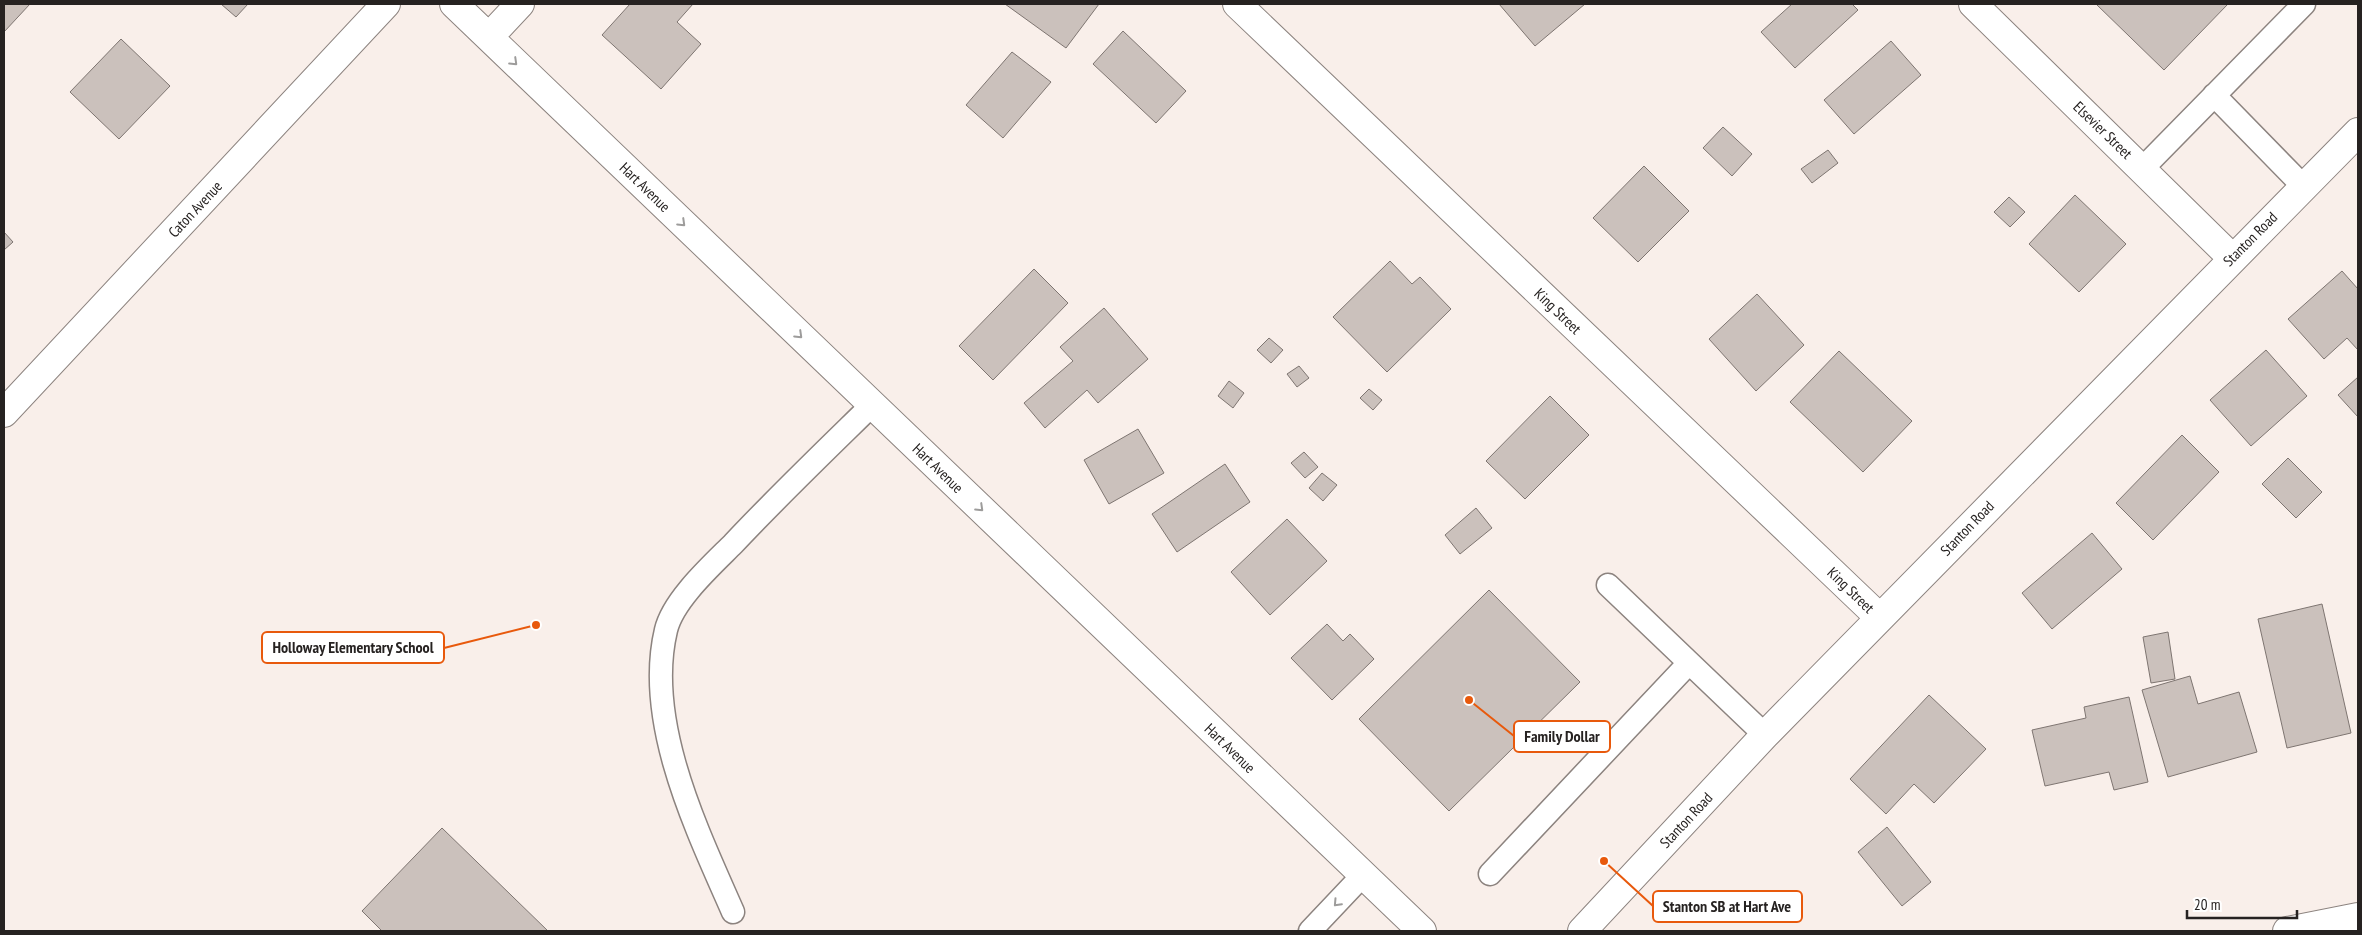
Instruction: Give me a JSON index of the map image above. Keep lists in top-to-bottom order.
{
  "streets": {
    "street": [
      "Elsevier Street",
      "Hart Avenue",
      "Caton Avenue",
      "Stanton Road",
      "King Street"
    ]
  },
  "crossings": [
    ["Elsevier Street", "Stanton Road"],
    ["Stanton Road", "King Street"]
  ],
  "one_way": ["Hart Avenue"],
  "places": ["Holloway Elementary School", "Family Dollar", "Stanton SB at Hart Ave"],
  "scale_bar": "20 m"
}
